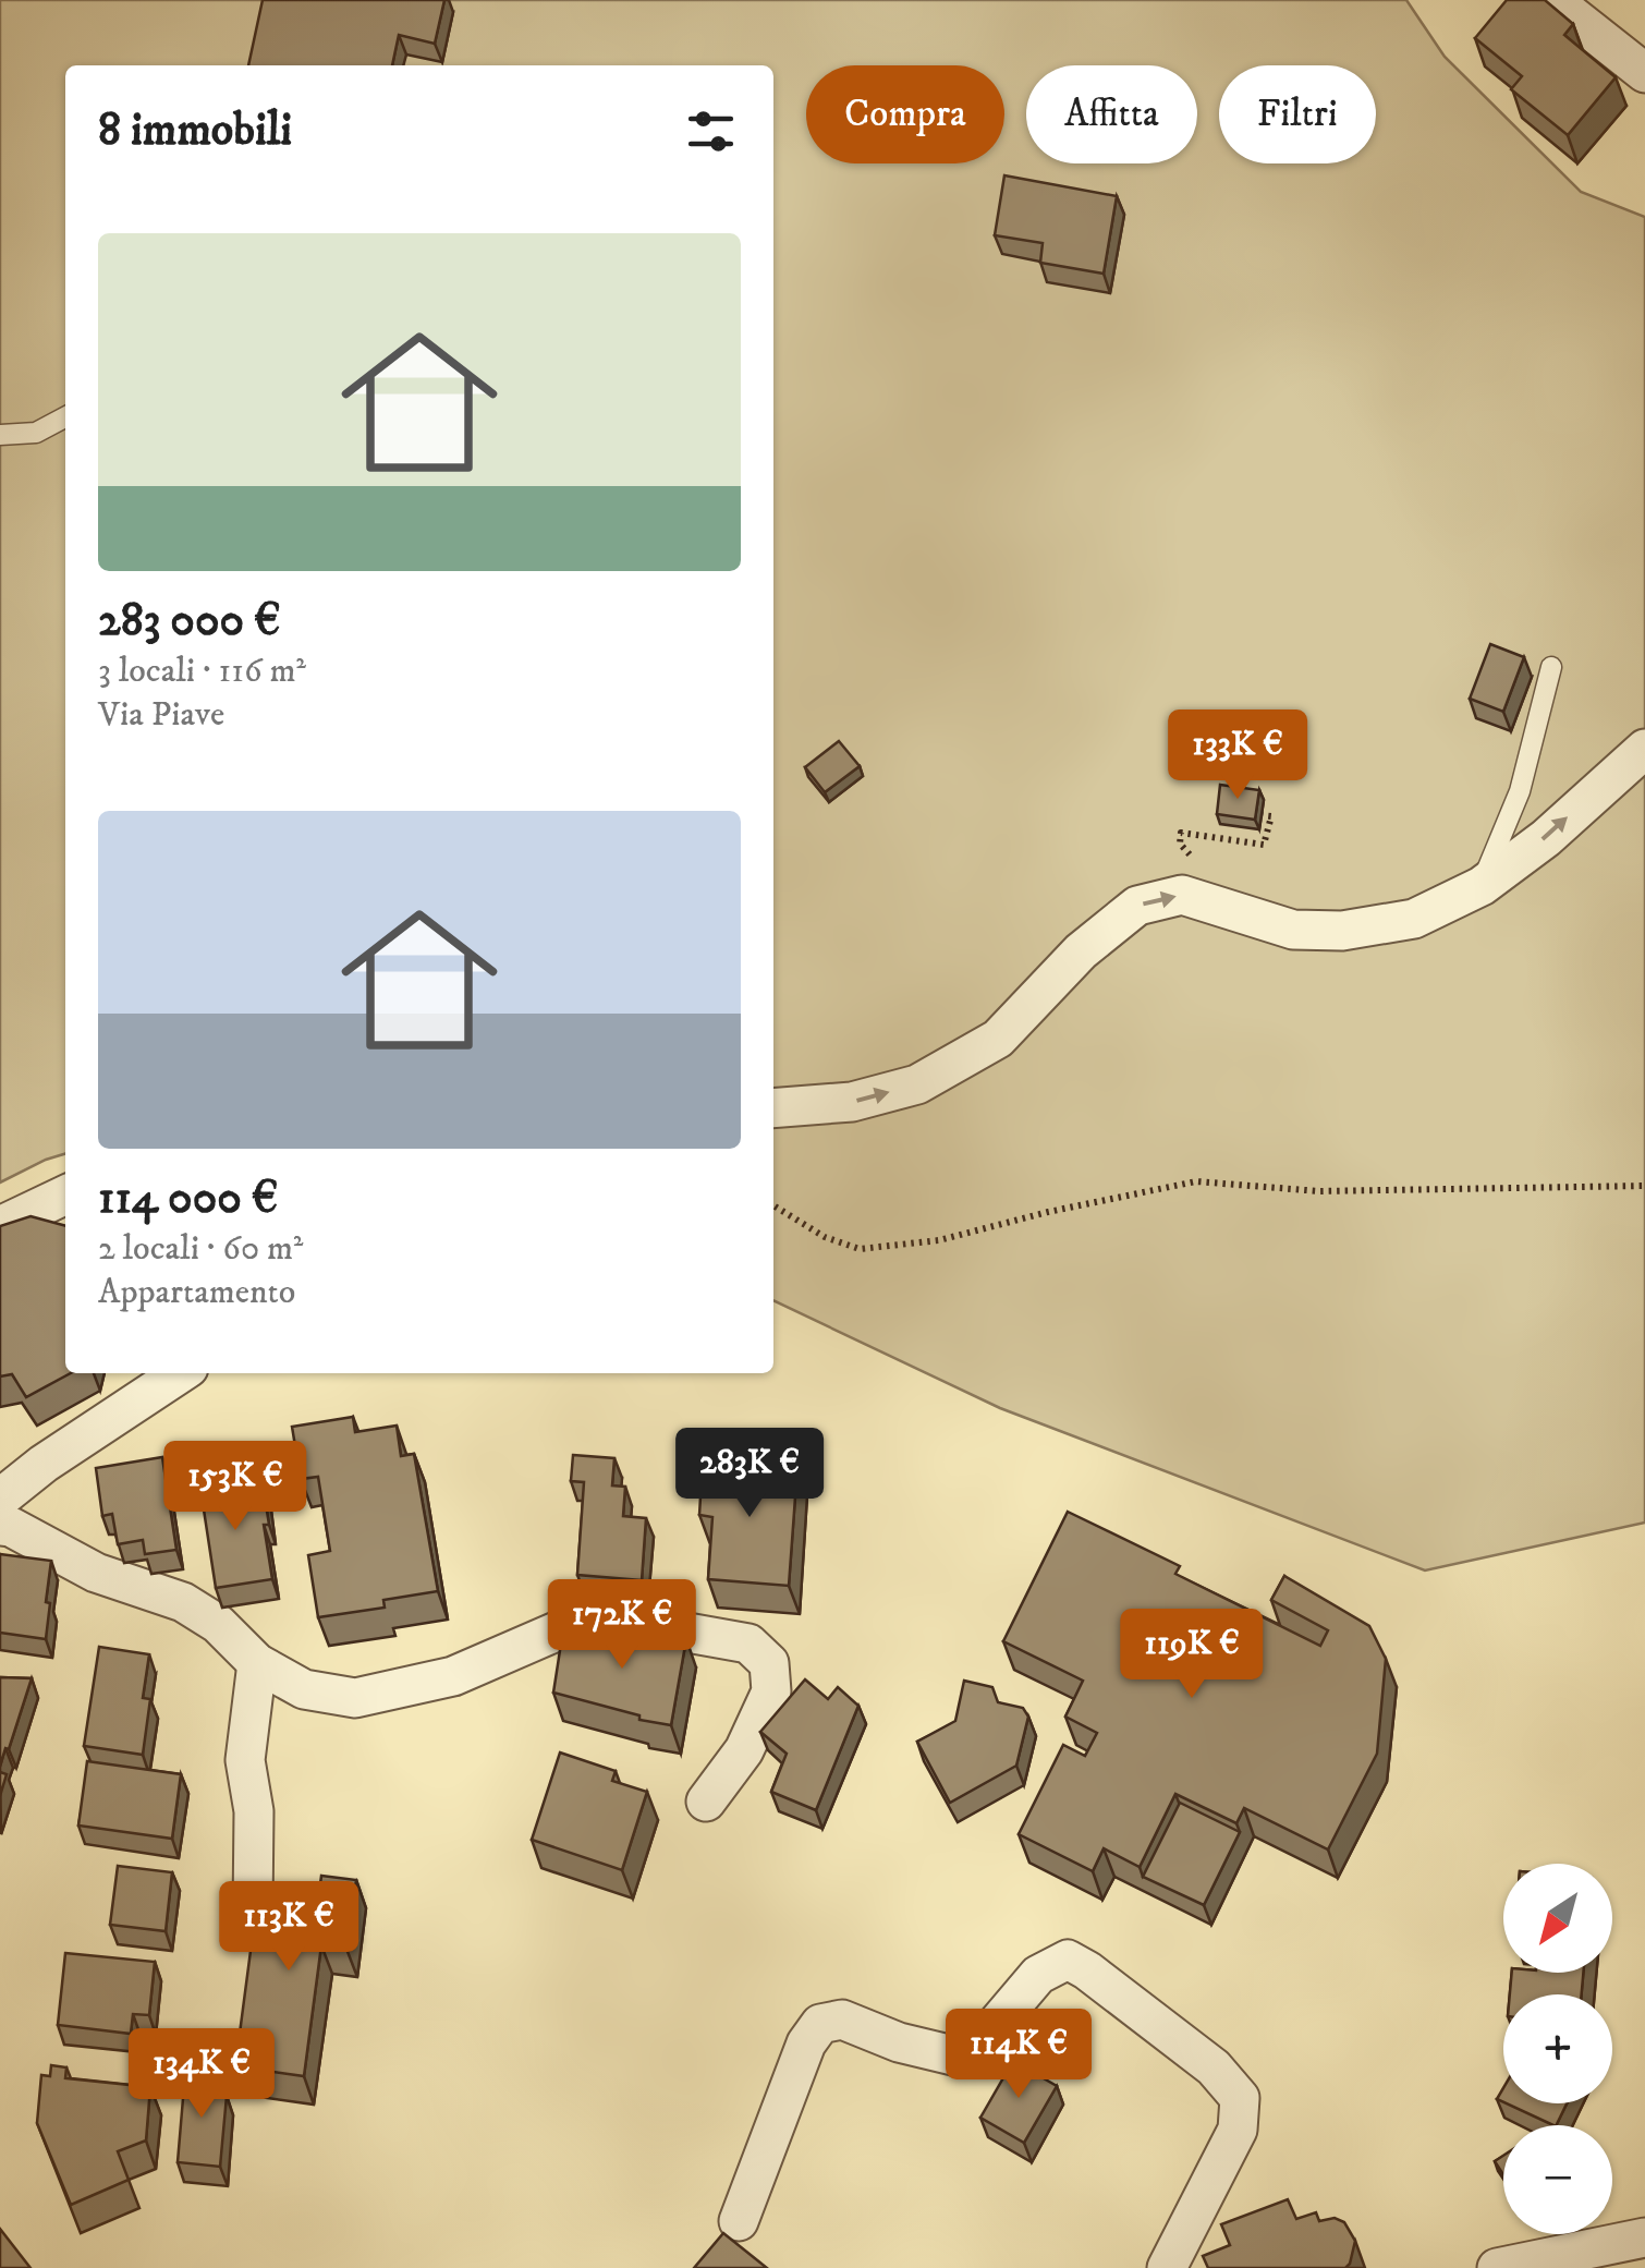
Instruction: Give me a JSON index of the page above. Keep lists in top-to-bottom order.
{
  "north": "bottom left",
  "page": {
    "chip": ["Compra", "Affitta", "Filtri"],
    "heading": "8 immobili",
    "list": [
      {
        "name": "283 000 €",
        "note": "3 locali · 116 m² · Via Piave"
      },
      {
        "name": "114 000 €",
        "note": "2 locali · 60 m² · Appartamento"
      }
    ],
    "price": [
      "133K €",
      "283K €",
      "153K €",
      "172K €",
      "119K €",
      "113K €",
      "114K €",
      "134K €"
    ],
    "map_buttons": ["+", "−"]
  }
}
